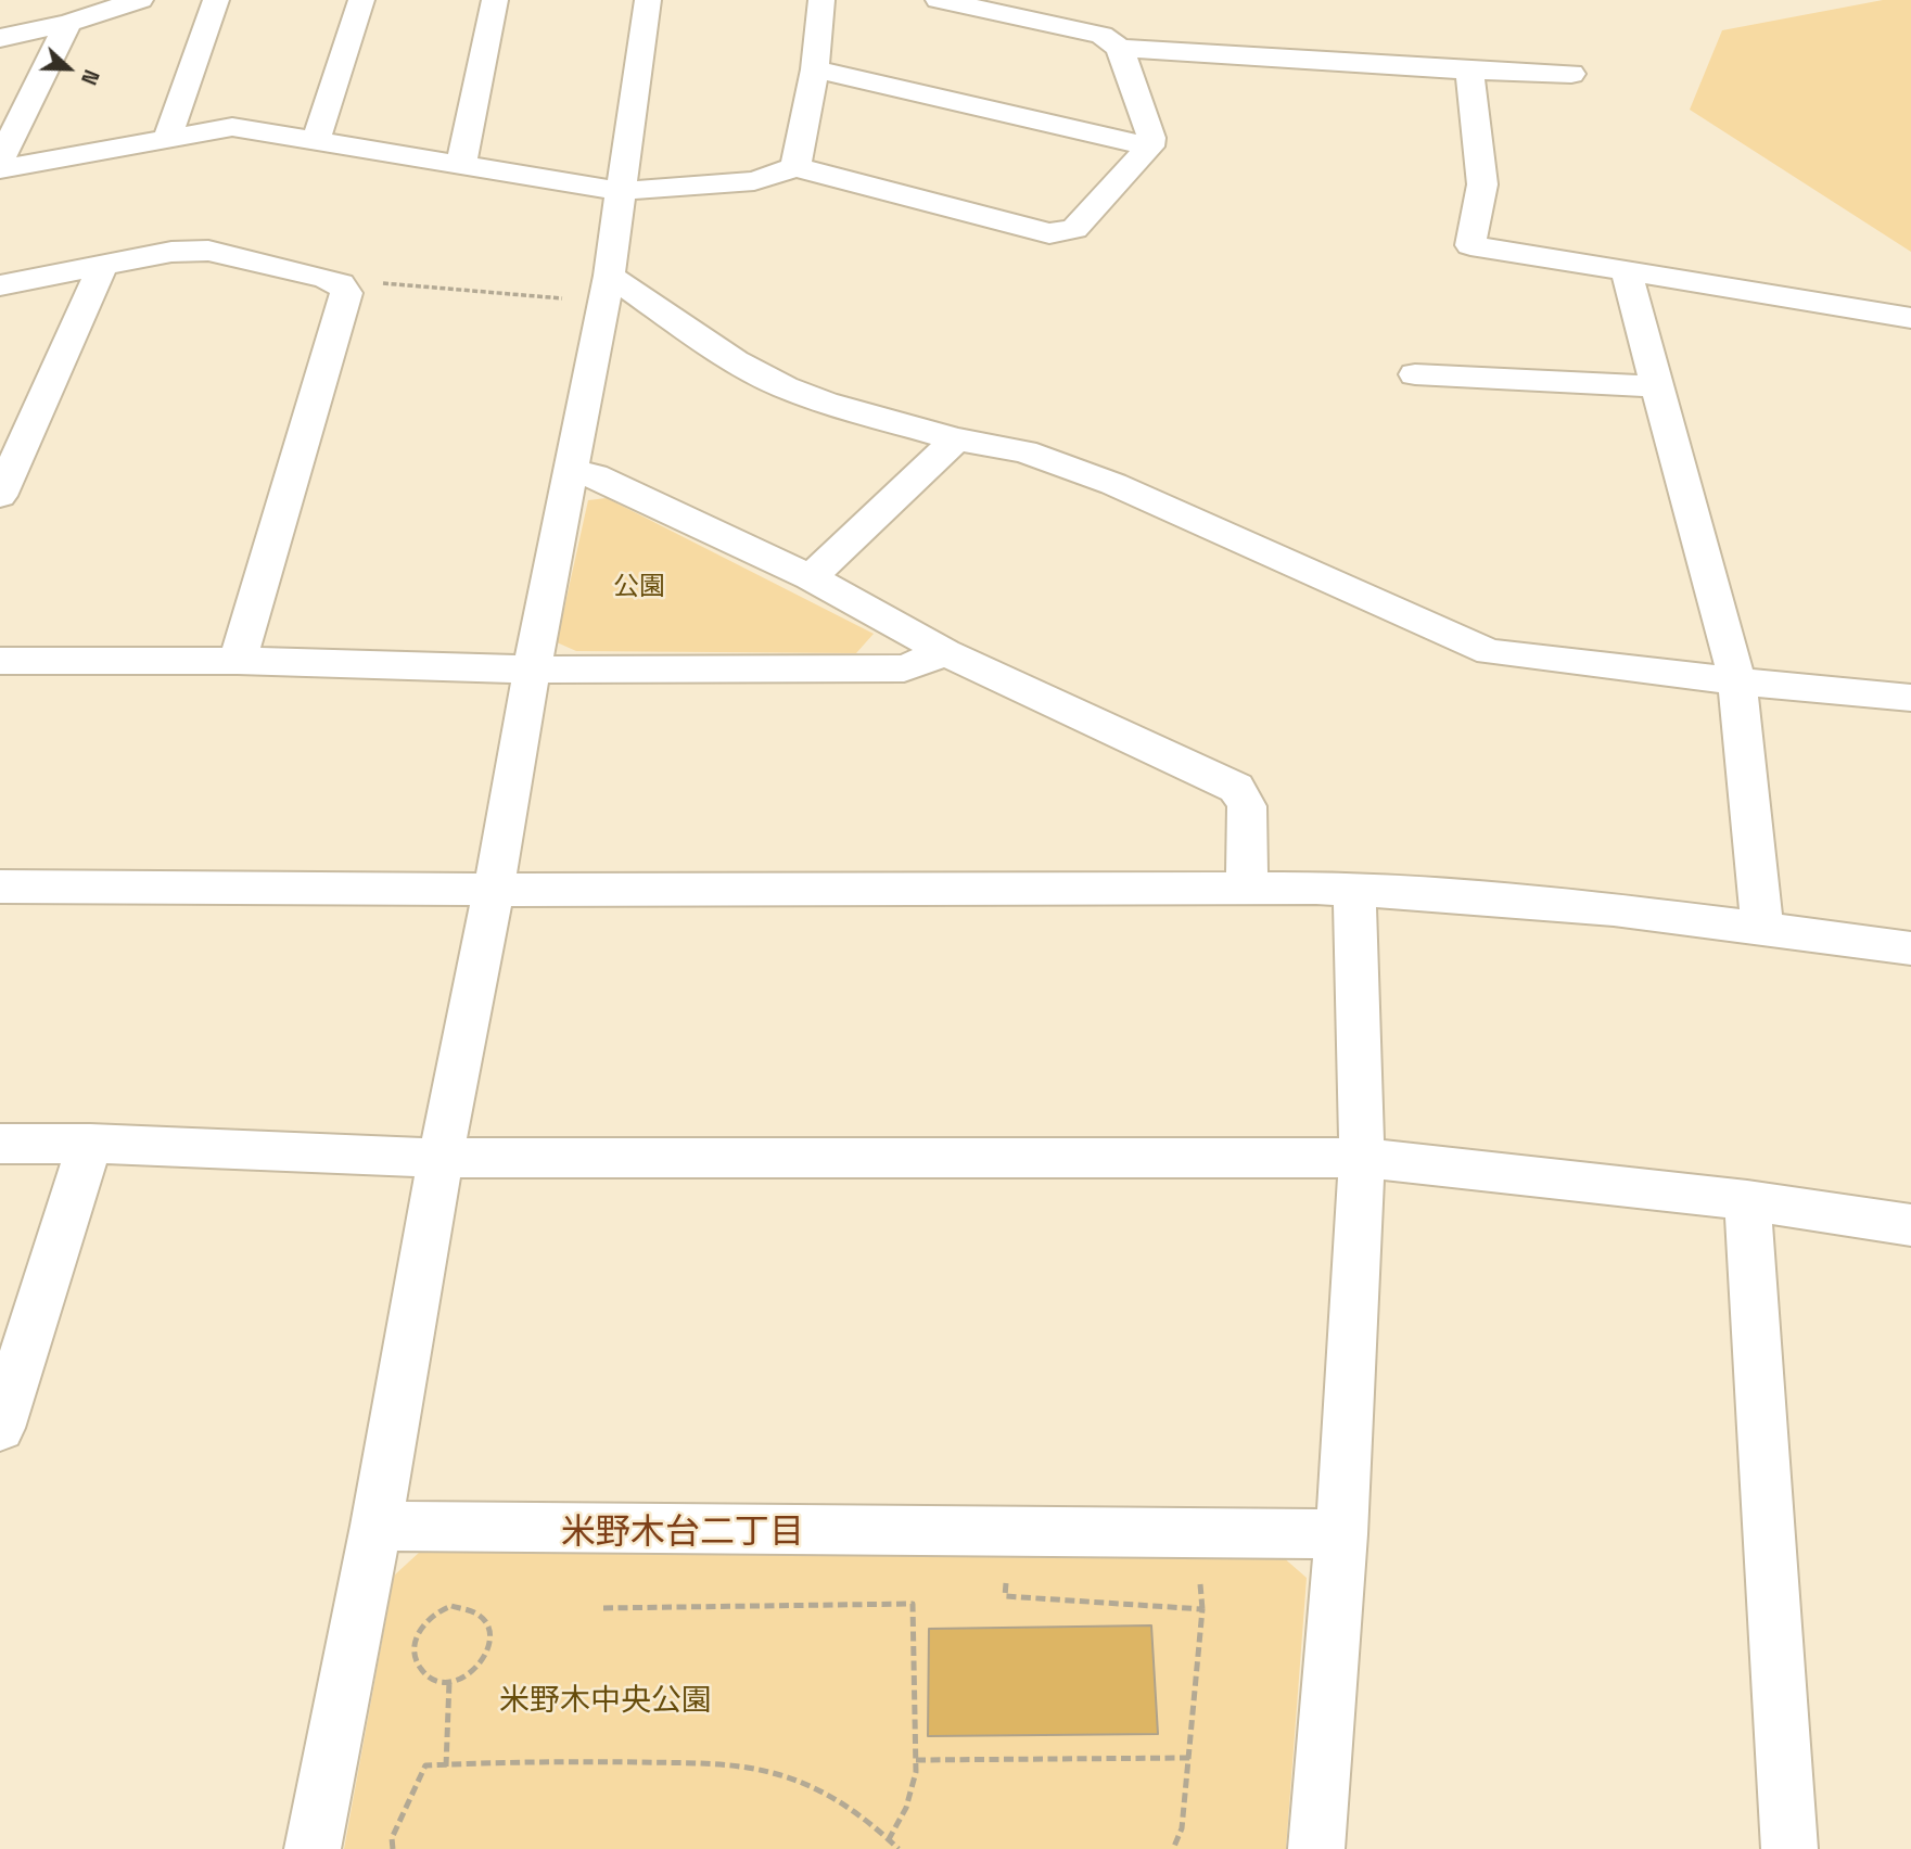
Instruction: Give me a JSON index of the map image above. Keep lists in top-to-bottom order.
{
  "districts": ["米野木台二丁目"],
  "parks": ["公園", "米野木中央公園"],
  "north": "right"
}
